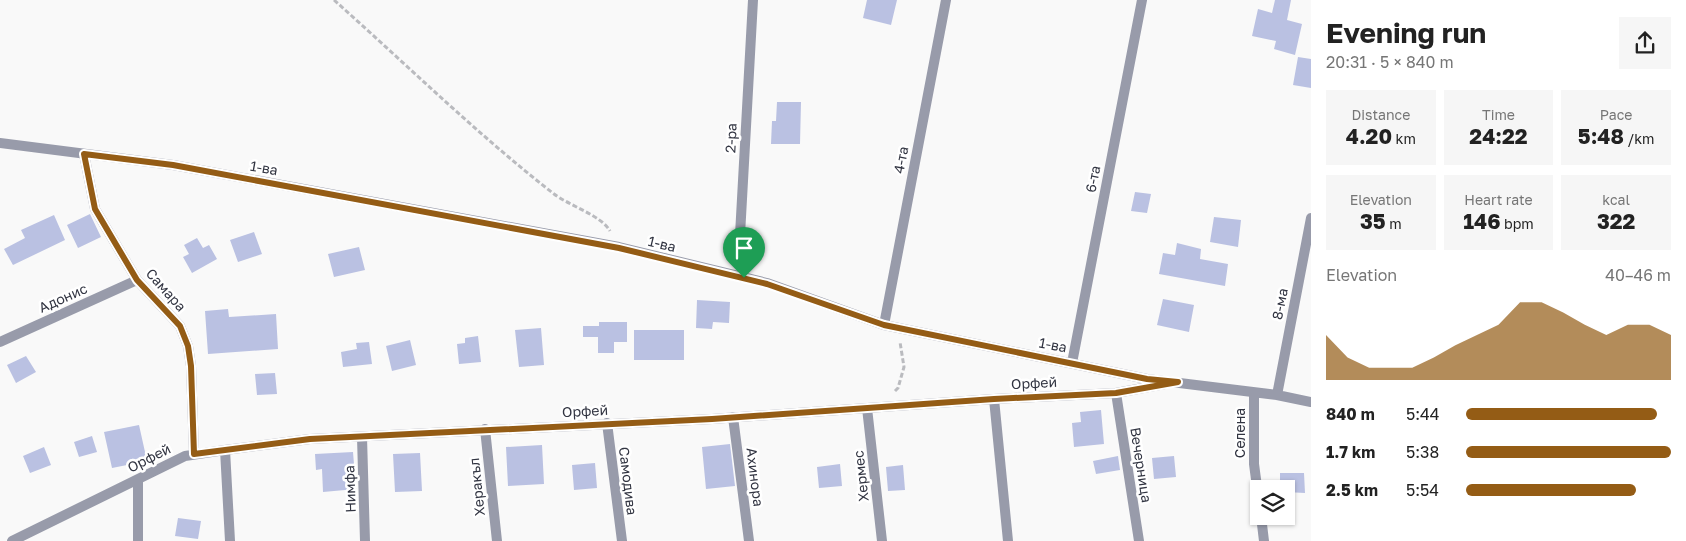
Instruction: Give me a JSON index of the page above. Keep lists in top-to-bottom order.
{
  "streets": {
    "street": [
      "2-ра",
      "4-та",
      "1-ва",
      "6-та",
      "Самара",
      "Адонис",
      "8-ма",
      "Орфей",
      "Селена",
      "Вечерница",
      "Хермес",
      "Ахинора",
      "Самодива",
      "Херакъл",
      "Нимфа"
    ]
  },
  "crossings": [
    ["2-ра", "1-ва"],
    ["4-та", "1-ва"],
    ["1-ва", "6-та"],
    ["1-ва", "Самара"],
    ["1-ва", "8-ма"],
    ["1-ва", "Орфей"],
    ["1-ва", "Селена"],
    ["Самара", "Адонис"],
    ["Самара", "Орфей"],
    ["Орфей", "Вечерница"],
    ["Орфей", "Хермес"],
    ["Орфей", "Ахинора"],
    ["Орфей", "Самодива"],
    ["Орфей", "Херакъл"],
    ["Орфей", "Нимфа"]
  ],
  "page": {
    "heading": ["Evening run", "20:31 · 5 × 840 m"],
    "stats": [
      ["Distance", "4.20 km"],
      ["Time", "24:22"],
      ["Pace", "5:48 /km"],
      ["Elevation", "35 m"],
      ["Heart rate", "146 bpm"],
      ["kcal", "322"]
    ],
    "chart": ["Elevation", "40–46 m"],
    "list": [
      {
        "name": "840 m",
        "note": "5:44"
      },
      {
        "name": "1.7 km",
        "note": "5:38"
      },
      {
        "name": "2.5 km",
        "note": "5:54"
      }
    ]
  }
}
